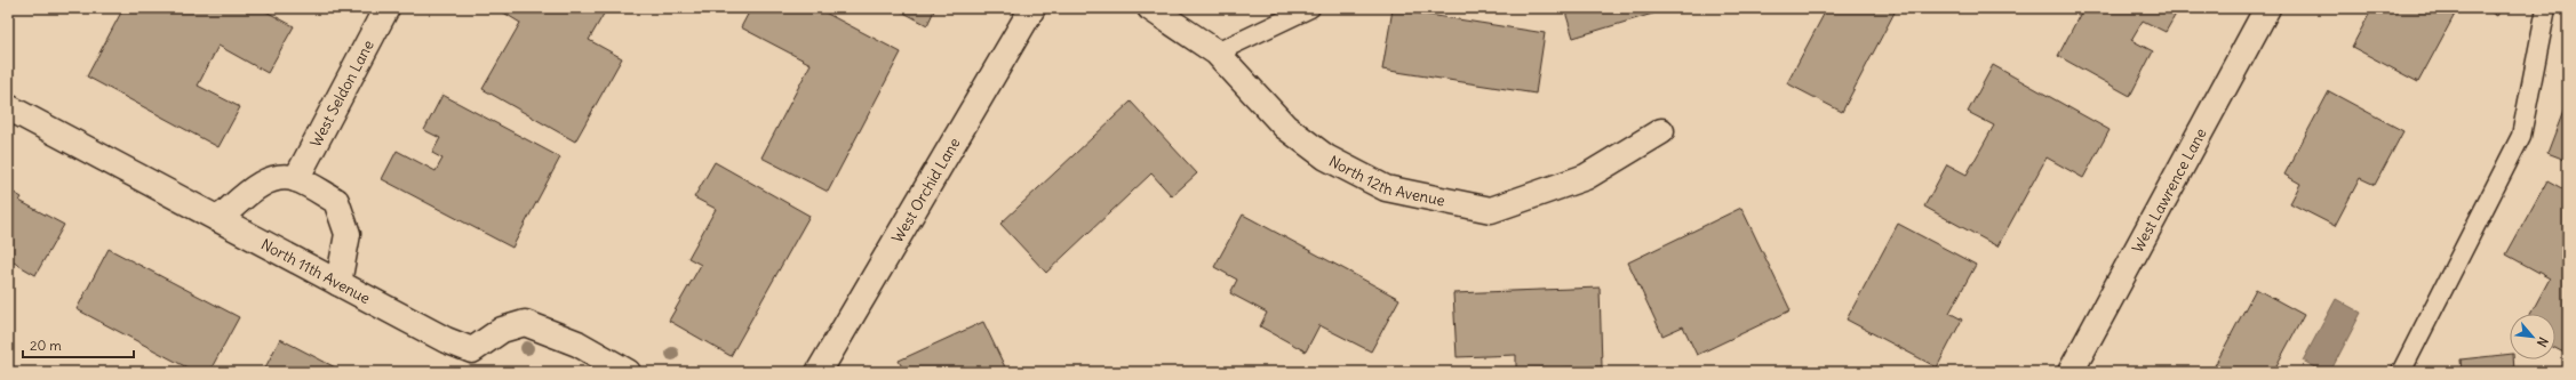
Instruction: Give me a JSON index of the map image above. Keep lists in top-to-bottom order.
{
  "streets": {
    "street": [
      "West Seldon Lane",
      "North 12th Avenue",
      "West Orchid Lane",
      "West Lawrence Lane",
      "North 11th Avenue"
    ]
  },
  "scale_bar": "20 m",
  "north": "bottom right"
}
